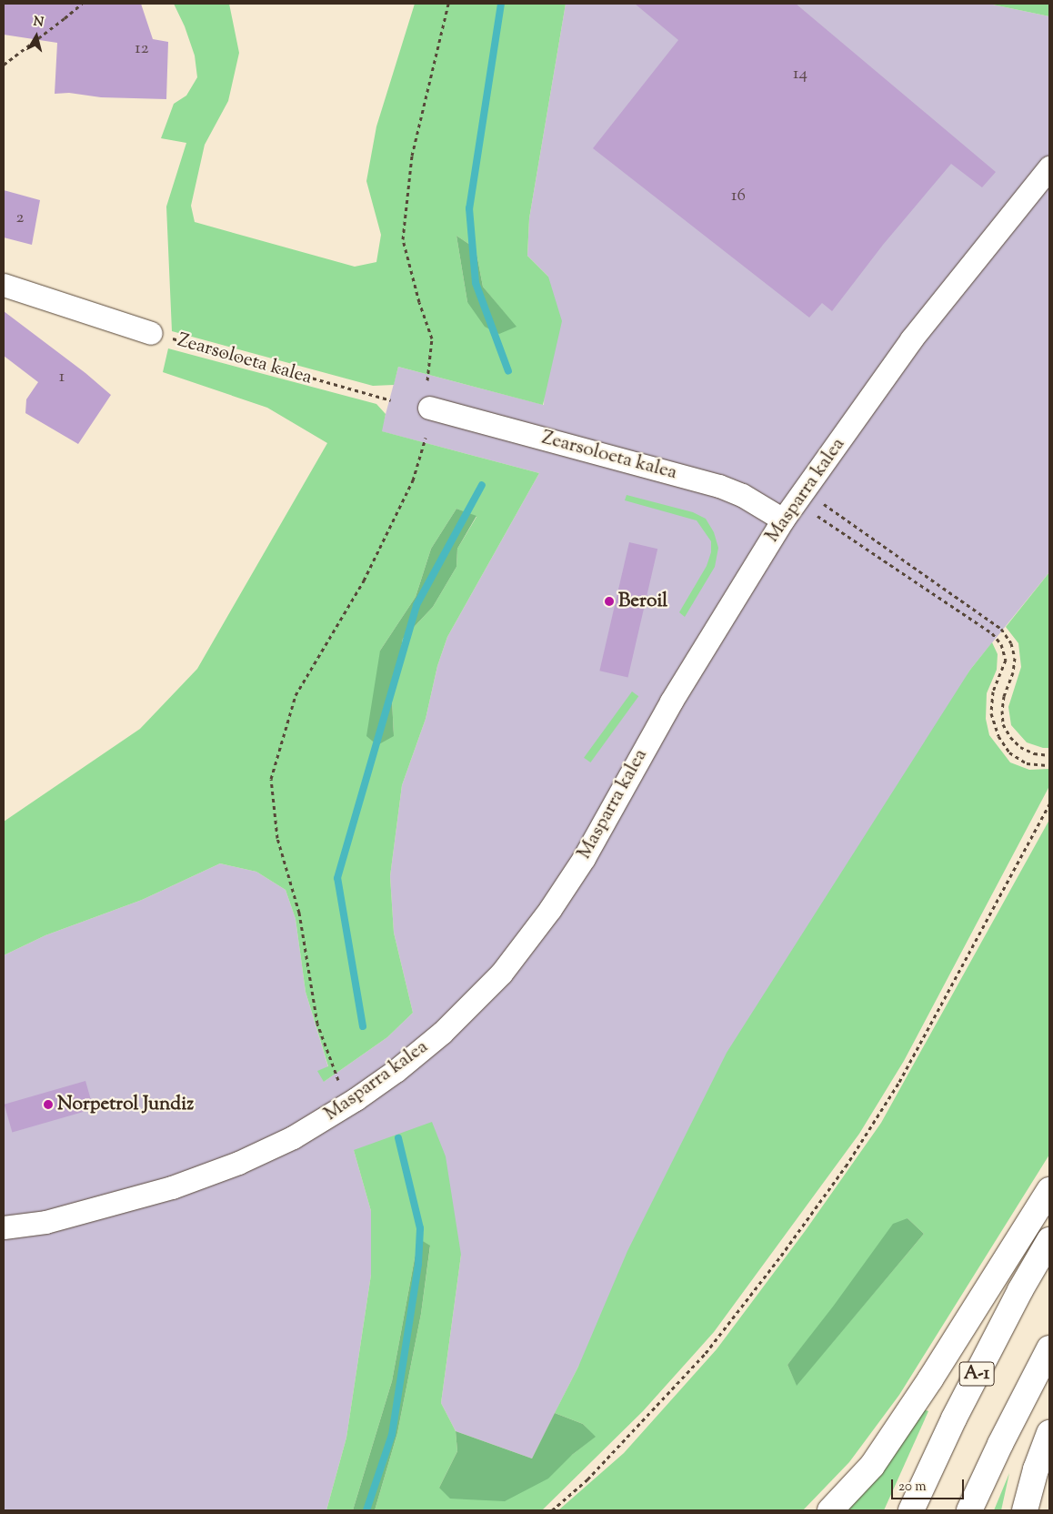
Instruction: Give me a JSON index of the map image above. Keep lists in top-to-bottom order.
{
  "streets": {
    "highway": ["A-1"],
    "street": ["Zearsoloeta kalea", "Masparra kalea"]
  },
  "crossings": [
    ["Zearsoloeta kalea", "Masparra kalea"]
  ],
  "places": ["Beroil", "Norpetrol Jundiz"],
  "house_numbers": [
    "12",
    "14",
    "16",
    "2",
    "1"
  ],
  "scale_bar": "20 m",
  "north": "top"
}
